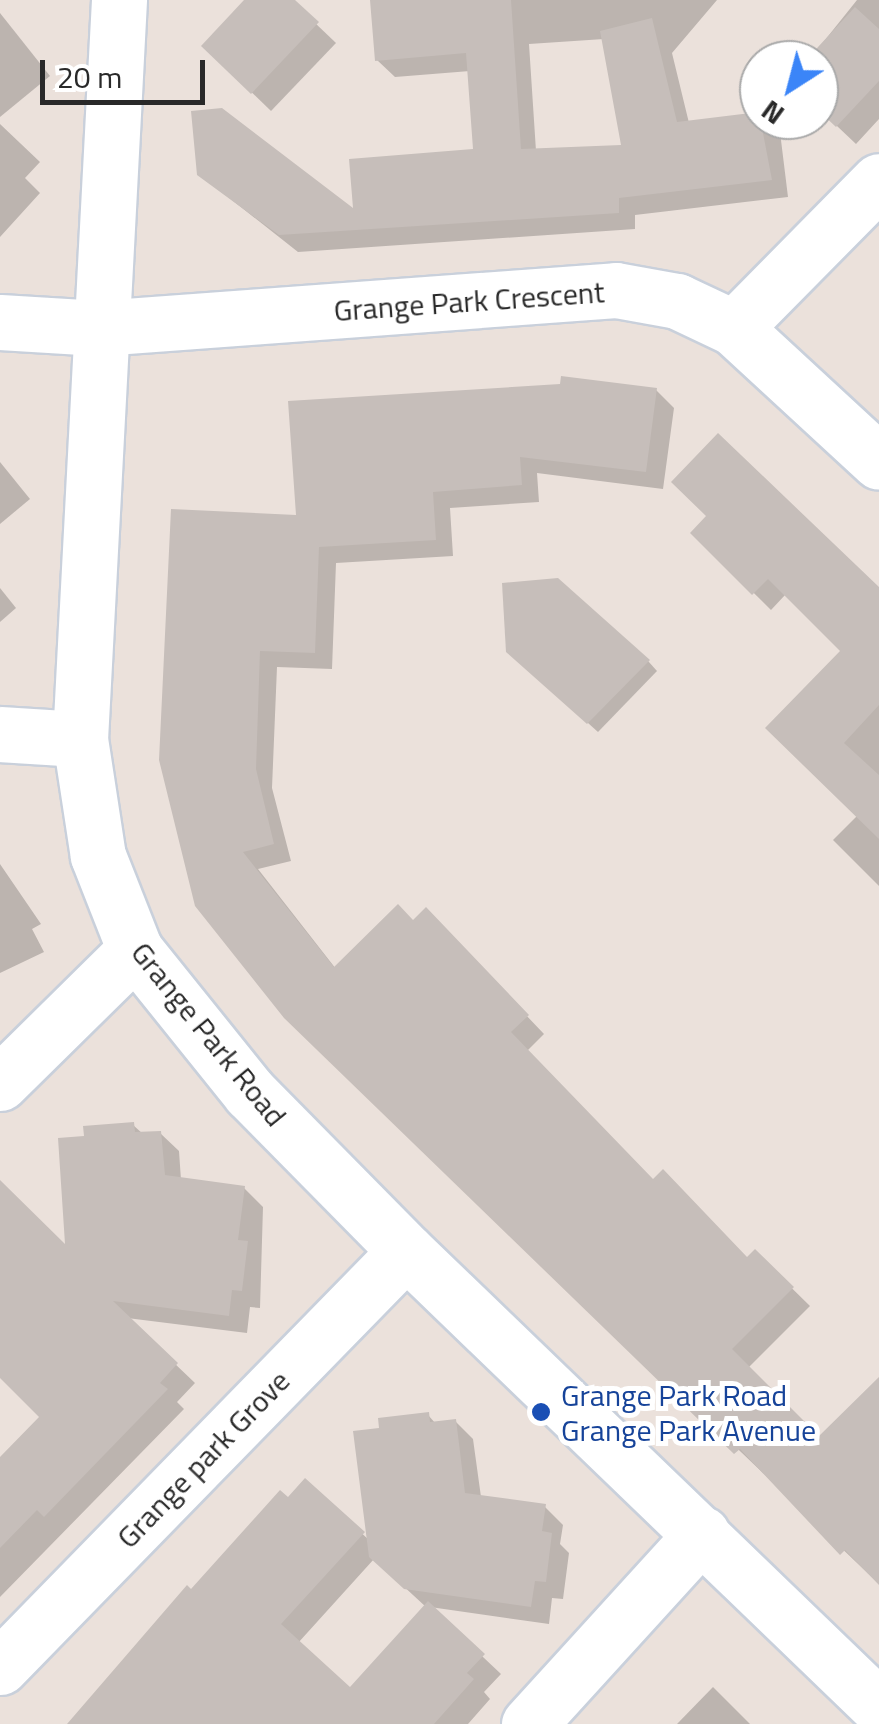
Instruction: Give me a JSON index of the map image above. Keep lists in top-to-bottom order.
{
  "streets": {
    "street": ["Grange Park Crescent", "Grange Park Road", "Grange park Grove"]
  },
  "crossings": [
    ["Grange Park Crescent", "Grange Park Road"],
    ["Grange Park Road", "Grange park Grove"]
  ],
  "places": ["Grange Park Road Grange Park Avenue"],
  "scale_bar": "20 m",
  "north": "bottom left"
}
